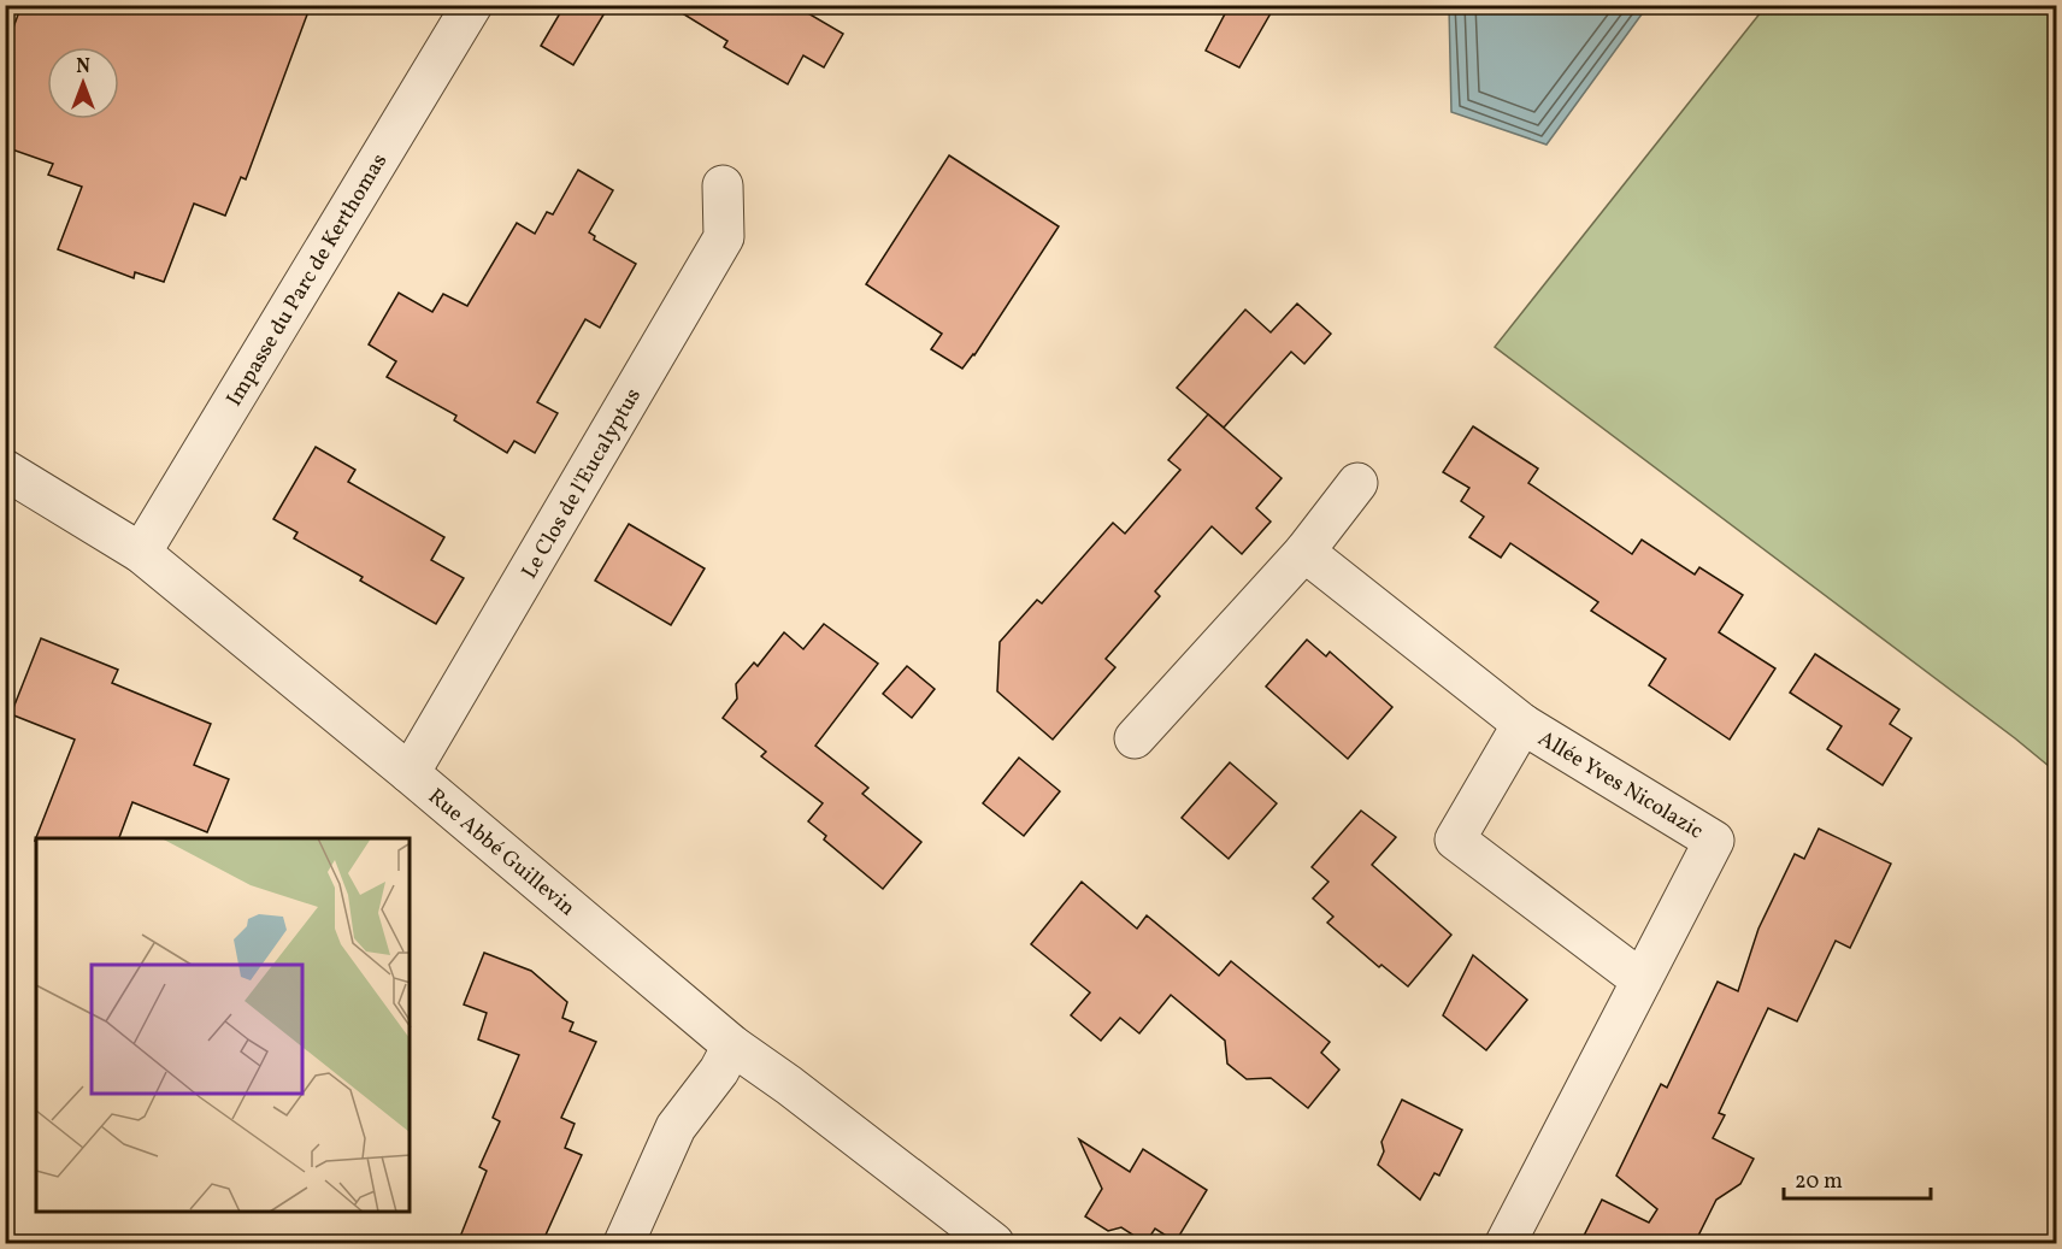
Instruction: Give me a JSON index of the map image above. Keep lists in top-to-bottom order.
{
  "streets": {
    "street": [
      "Impasse du Parc de Kerthomas",
      "Le Clos de l'Eucalyptus",
      "Allée Yves Nicolazic",
      "Rue Abbé Guillevin"
    ]
  },
  "crossings": [
    ["Impasse du Parc de Kerthomas", "Rue Abbé Guillevin"],
    ["Le Clos de l'Eucalyptus", "Rue Abbé Guillevin"]
  ],
  "scale_bar": "20 m",
  "north": "top"
}
